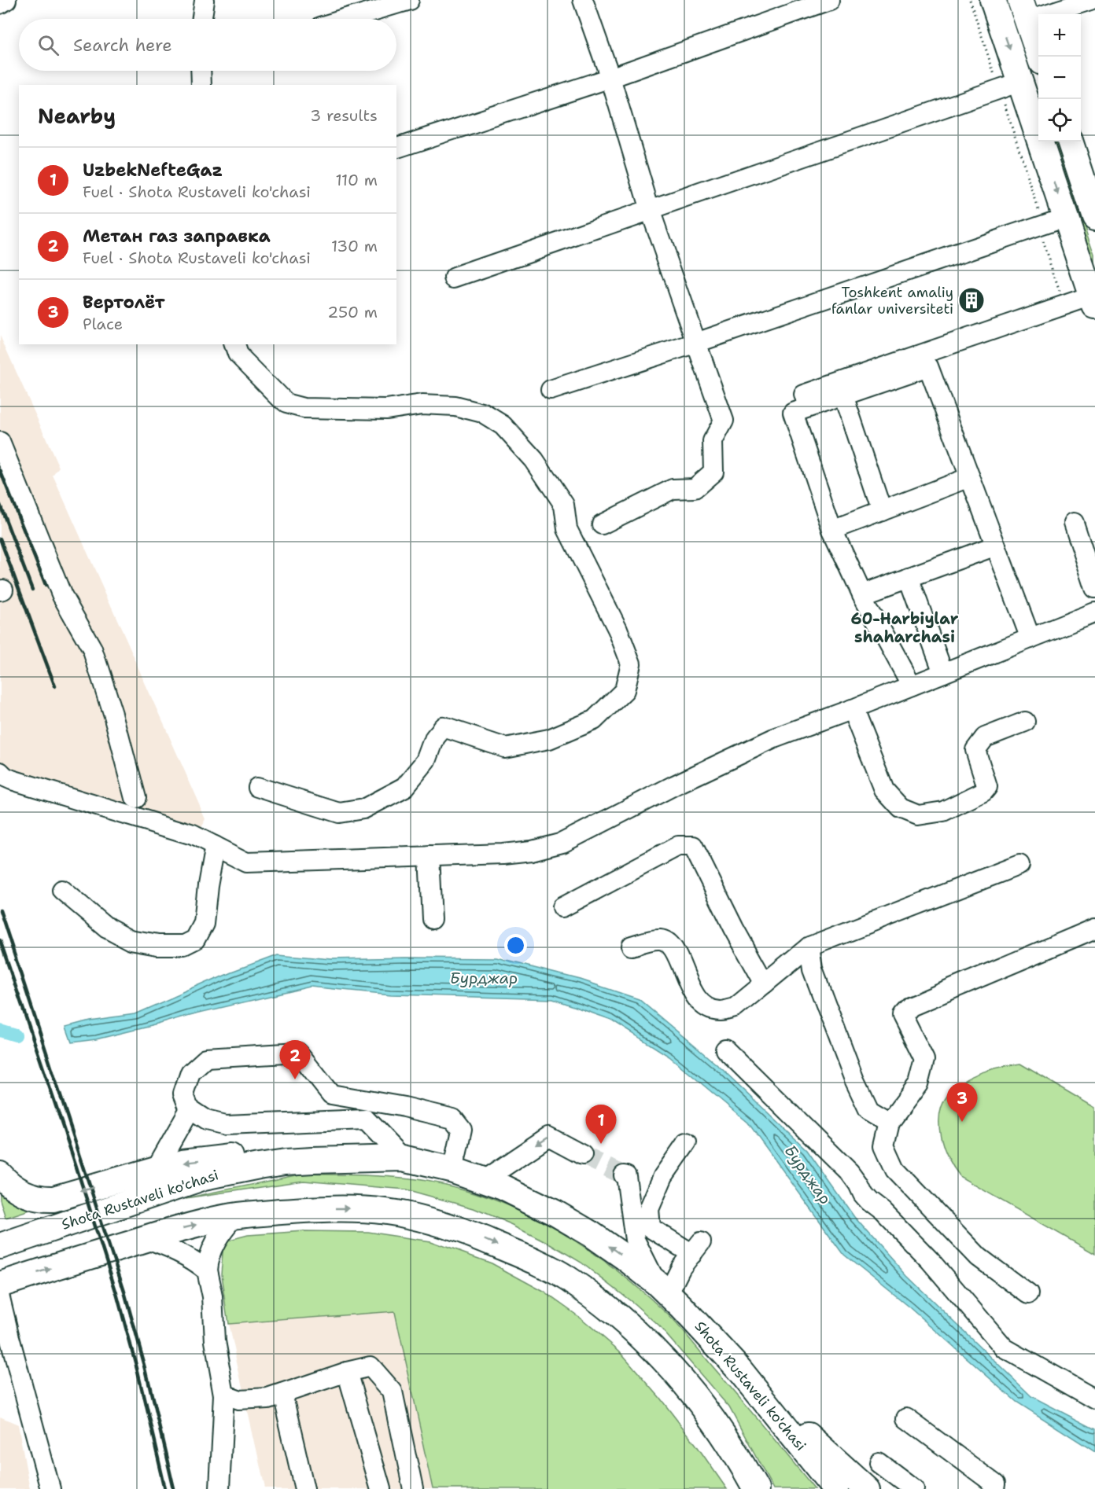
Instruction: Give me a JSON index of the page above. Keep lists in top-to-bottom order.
{
  "streets": {
    "main road": ["Shota Rustaveli ko'chasi"]
  },
  "districts": ["60-Harbiylar shaharchasi"],
  "water": ["Бурджар"],
  "places": {
    "building": ["Toshkent amaliy fanlar universiteti"]
  },
  "page": {
    "map_buttons": ["+", "−"],
    "search": "Search here",
    "heading": ["Nearby", "3 results"],
    "list": [
      {
        "mark": "1",
        "name": "UzbekNefteGaz",
        "note": "Fuel · Shota Rustaveli ko'chasi",
        "value": "110 m"
      },
      {
        "mark": "2",
        "name": "Метан газ заправка",
        "note": "Fuel · Shota Rustaveli ko'chasi",
        "value": "130 m"
      },
      {
        "mark": "3",
        "name": "Вертолёт",
        "note": "Place",
        "value": "250 m"
      }
    ],
    "pins": ["2", "3", "1"]
  }
}
